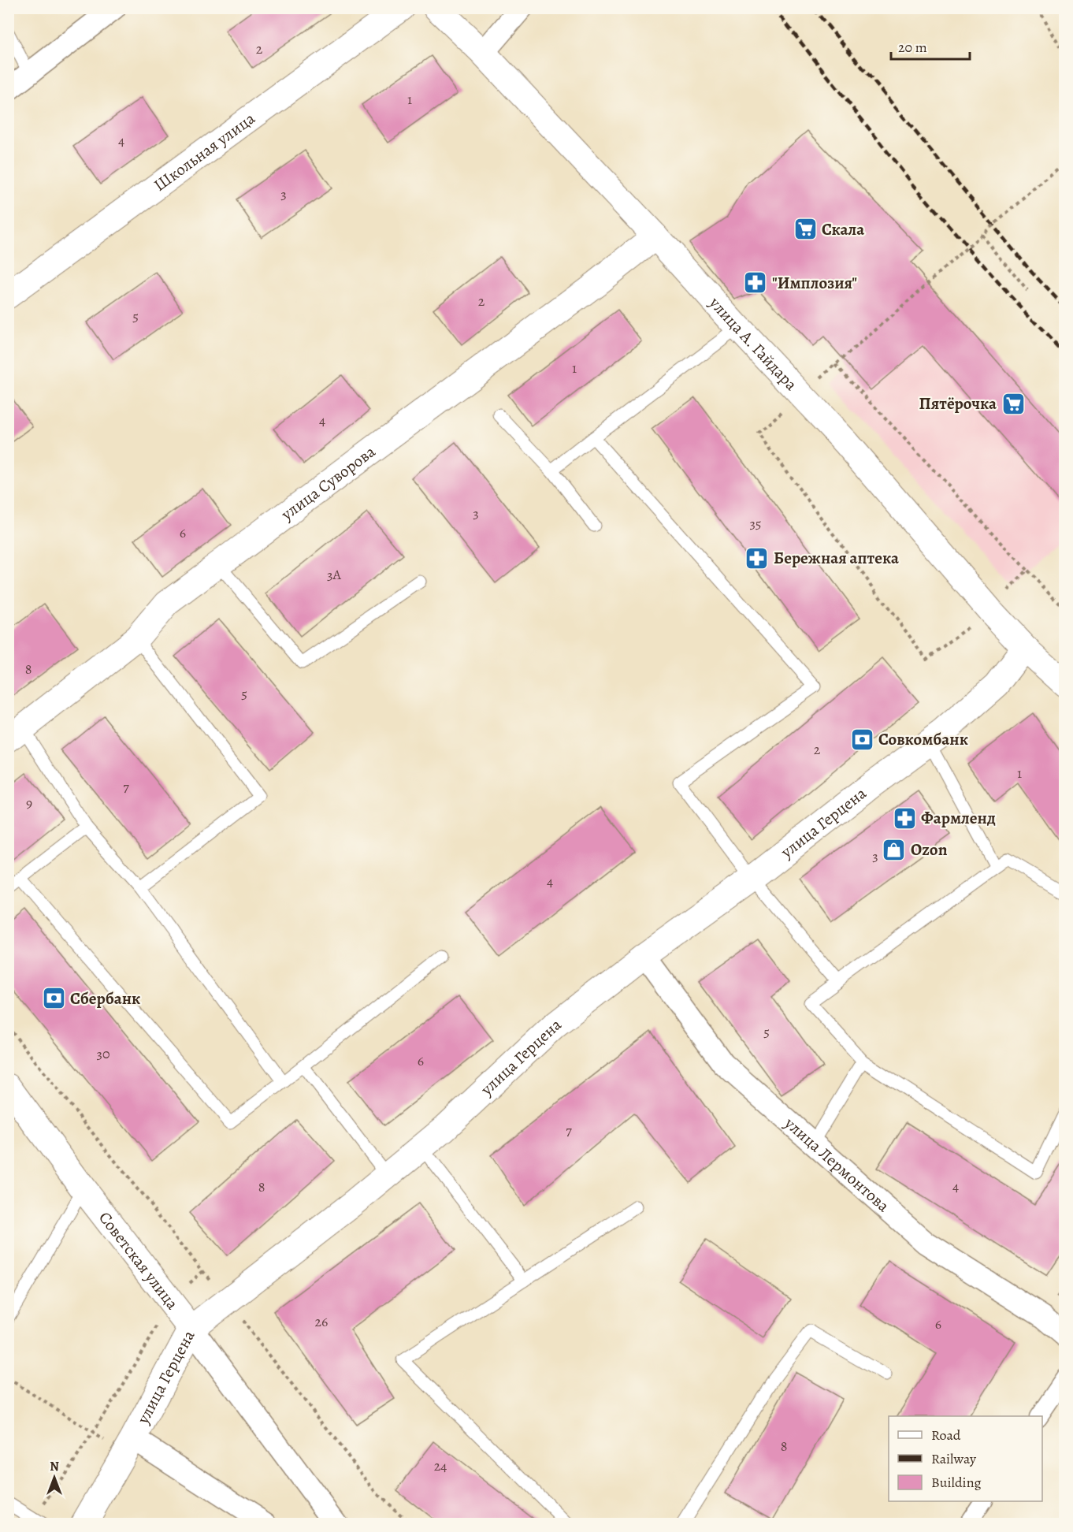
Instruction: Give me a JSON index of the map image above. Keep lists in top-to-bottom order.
{
  "streets": {
    "street": [
      "Школьная улица",
      "улица А. Гайдара",
      "улица Суворова",
      "улица Герцена",
      "улица Лермонтова",
      "Советская улица"
    ]
  },
  "crossings": [
    ["улица А. Гайдара", "улица Суворова"],
    ["улица А. Гайдара", "улица Герцена"],
    ["улица Герцена", "улица Лермонтова"],
    ["улица Герцена", "Советская улица"]
  ],
  "places": {
    "supermarket": ["Скала", "Пятёрочка"],
    "pharmacy": ["\"Имплозия\"", "Бережная аптека", "Фармленд"],
    "bank": ["Совкомбанк", "Сбербанк"],
    "shop": ["Ozon"]
  },
  "house_numbers": [
    "2",
    "1",
    "4",
    "3",
    "2",
    "5",
    "1",
    "4",
    "3",
    "35",
    "6",
    "3А",
    "8",
    "5",
    "2",
    "1",
    "7",
    "9",
    "3",
    "4",
    "5",
    "30",
    "6",
    "7",
    "4",
    "8",
    "26",
    "6",
    "8",
    "24"
  ],
  "legend": ["Road", "Railway", "Building"],
  "scale_bar": "20 m",
  "north": "top"
}
